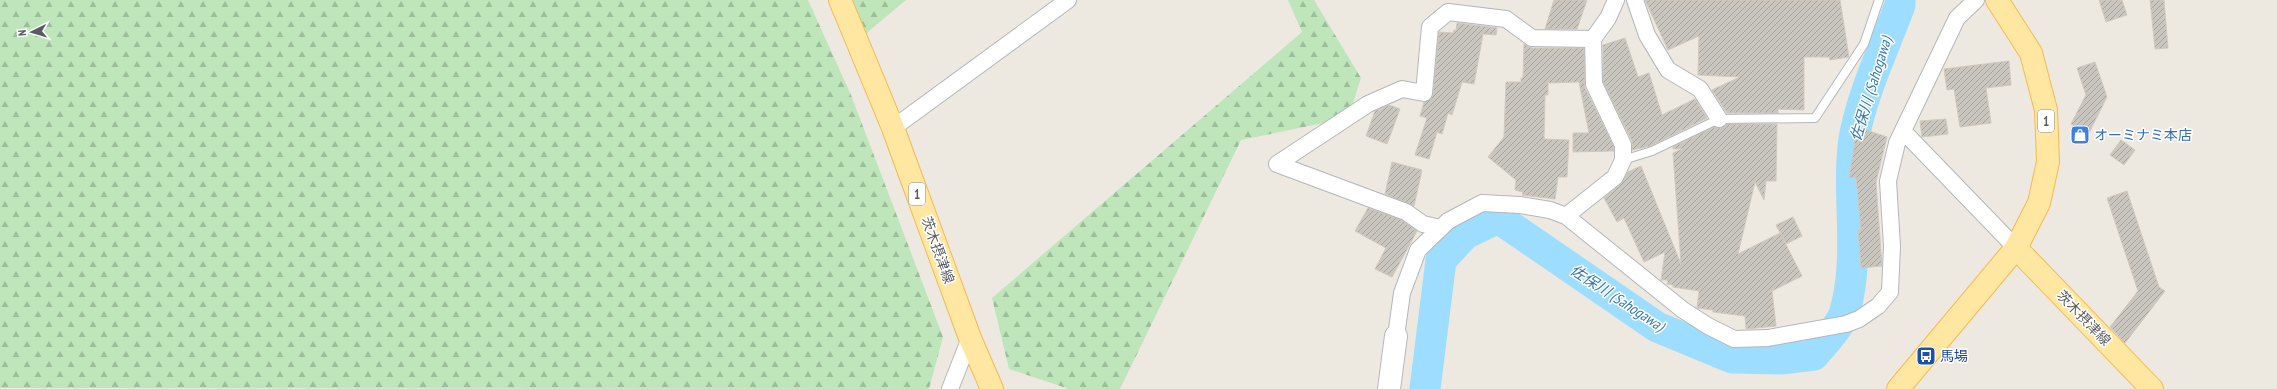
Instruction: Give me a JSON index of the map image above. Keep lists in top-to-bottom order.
{
  "streets": {
    "main road": ["1", "茨木摂津線"]
  },
  "crossings": [
    ["1", "茨木摂津線"]
  ],
  "water": ["佐保川 (Sahogawa)"],
  "places": {
    "shop": ["オーミナミ本店"],
    "bus stop": ["馬場"]
  },
  "north": "left"
}
